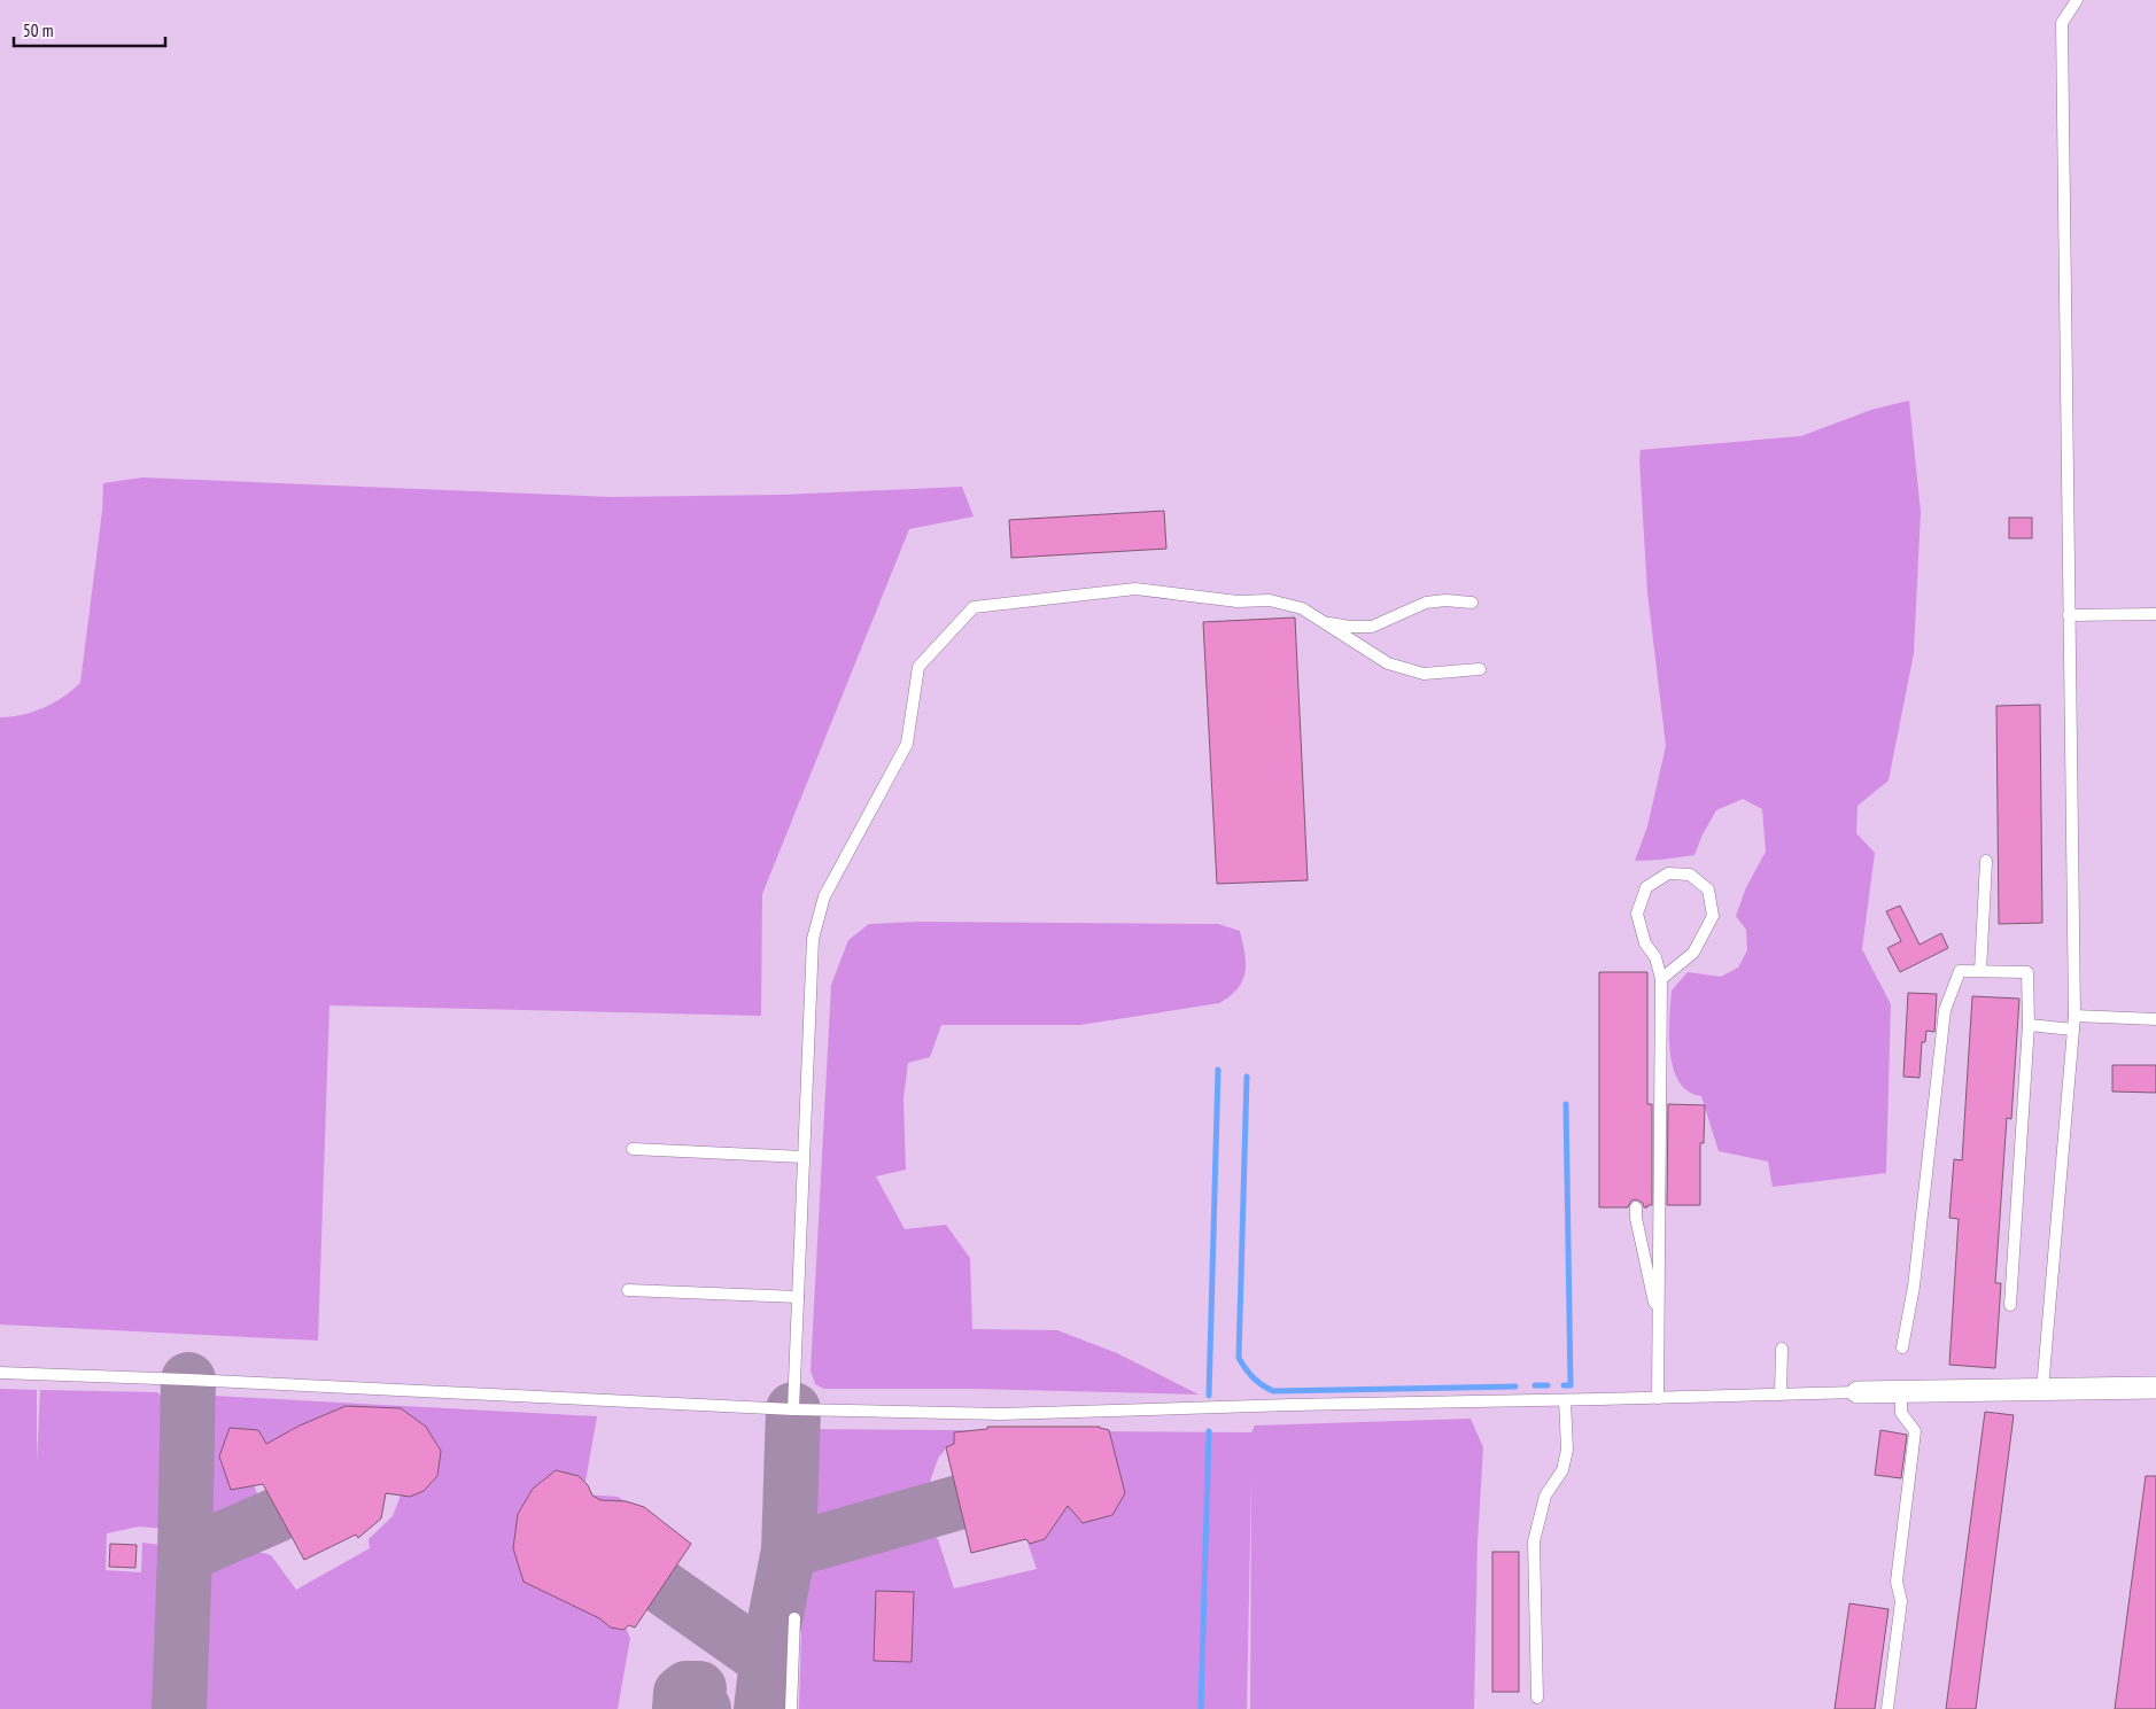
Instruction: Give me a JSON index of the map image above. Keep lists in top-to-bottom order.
{
  "scale_bar": "50 m"
}
